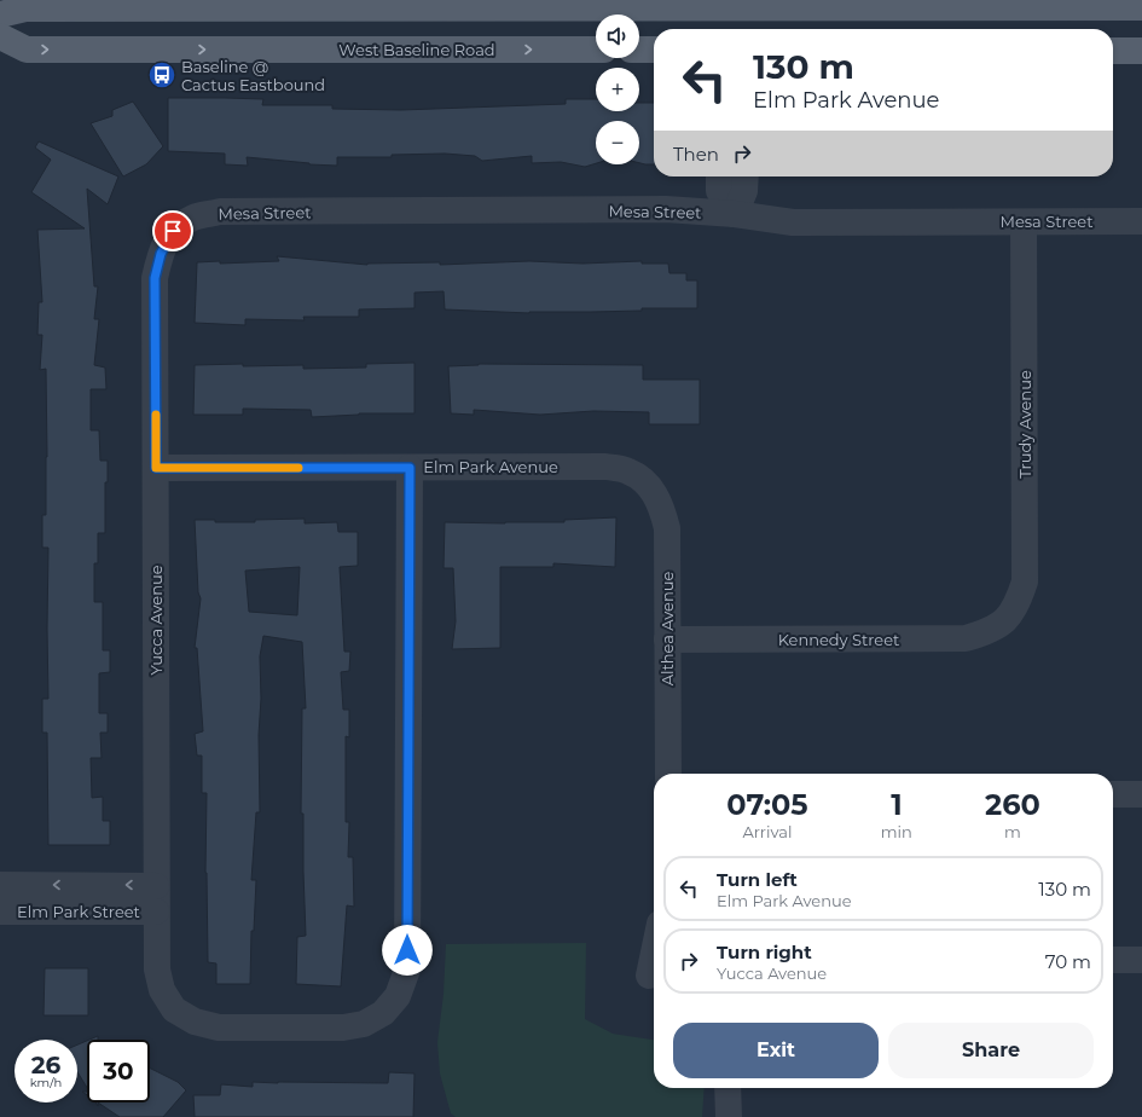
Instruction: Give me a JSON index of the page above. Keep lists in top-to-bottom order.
{
  "streets": {
    "main road": ["West Baseline Road"],
    "street": [
      "Mesa Street",
      "Trudy Avenue",
      "Elm Park Avenue",
      "Yucca Avenue",
      "Althea Avenue",
      "Kennedy Street",
      "Elm Park Street"
    ]
  },
  "crossings": [
    ["Mesa Street", "Trudy Avenue"],
    ["Mesa Street", "Yucca Avenue"],
    ["Trudy Avenue", "Kennedy Street"],
    ["Elm Park Avenue", "Yucca Avenue"],
    ["Elm Park Avenue", "Althea Avenue"],
    ["Yucca Avenue", "Elm Park Street"],
    ["Althea Avenue", "Kennedy Street"]
  ],
  "places": {
    "bus stop": ["Baseline @ Cactus Eastbound"]
  },
  "page": {
    "map_buttons": ["+", "−"],
    "turn": ["130 m", "Elm Park Avenue"],
    "then": "Then",
    "eta": [
      "07:05",
      "Arrival",
      "1",
      "min",
      "260",
      "m"
    ],
    "list": [
      {
        "name": "Turn left",
        "note": "Elm Park Avenue",
        "value": "130 m"
      },
      {
        "name": "Turn right",
        "note": "Yucca Avenue",
        "value": "70 m"
      }
    ],
    "buttons": ["Exit", "Share"],
    "speed": "26 km/h",
    "limit": "30"
  }
}
